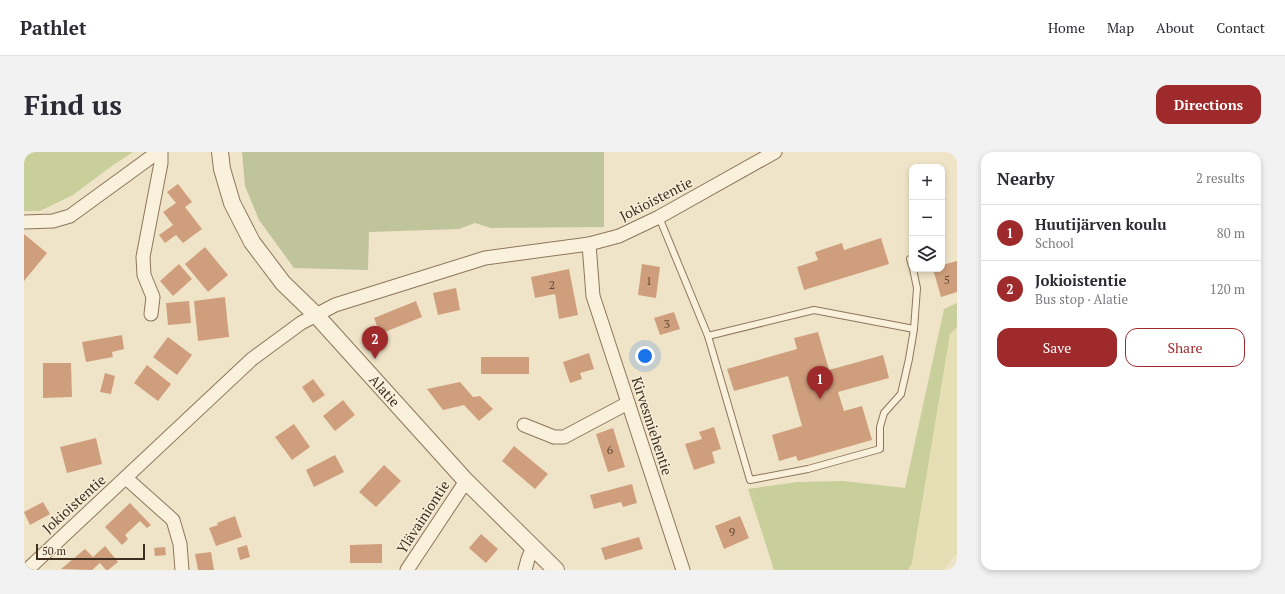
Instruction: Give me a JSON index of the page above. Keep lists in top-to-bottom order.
{
  "streets": {
    "street": [
      "Jokioistentie",
      "Alatie",
      "Kirvesmiehentie",
      "Ylävainiontie"
    ]
  },
  "crossings": [
    ["Jokioistentie", "Alatie"],
    ["Jokioistentie", "Kirvesmiehentie"],
    ["Alatie", "Ylävainiontie"]
  ],
  "house_numbers": [
    "5",
    "1",
    "2",
    "3",
    "6",
    "9"
  ],
  "scale_bar": "50 m",
  "page": {
    "header": "Pathlet",
    "nav": [
      "Home",
      "Map",
      "About",
      "Contact"
    ],
    "buttons": [
      "Directions",
      ["Save", "Share"]
    ],
    "title": "Find us",
    "heading": ["Nearby", "2 results"],
    "map_buttons": ["+", "−"],
    "list": [
      {
        "mark": "1",
        "name": "Huutijärven koulu",
        "note": "School",
        "value": "80 m"
      },
      {
        "mark": "2",
        "name": "Jokioistentie",
        "note": "Bus stop · Alatie",
        "value": "120 m"
      }
    ],
    "pins": ["2", "1"],
    "scale": "50 m"
  }
}
